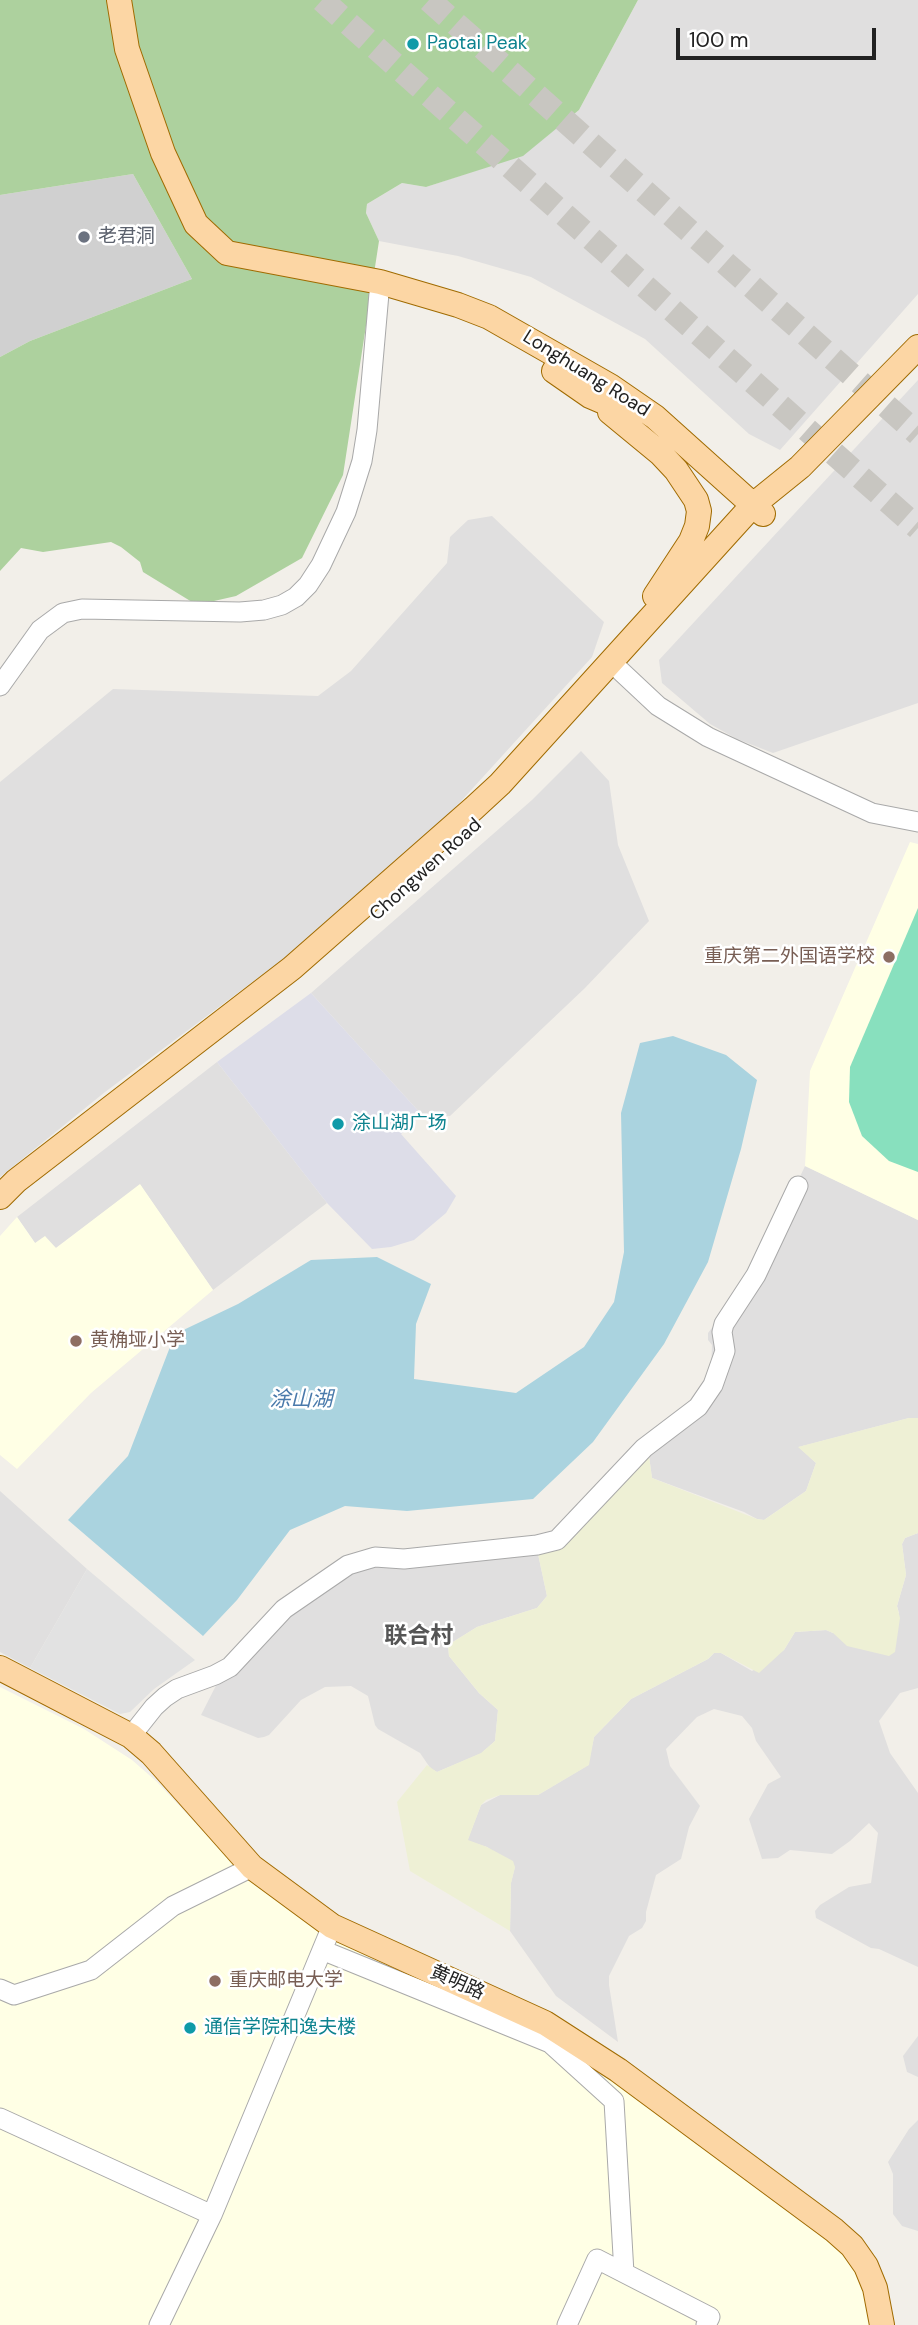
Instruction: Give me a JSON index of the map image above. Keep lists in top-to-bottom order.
{
  "streets": {
    "main road": ["Longhuang Road", "Chongwen Road", "黄明路"]
  },
  "crossings": [
    ["Longhuang Road", "Chongwen Road"]
  ],
  "districts": ["联合村"],
  "water": ["涂山湖"],
  "places": [
    "Paotai Peak",
    "老君洞",
    "重庆第二外国语学校",
    "涂山湖广场",
    "黄桷垭小学",
    "重庆邮电大学",
    "通信学院和逸夫楼"
  ],
  "scale_bar": "100 m"
}
